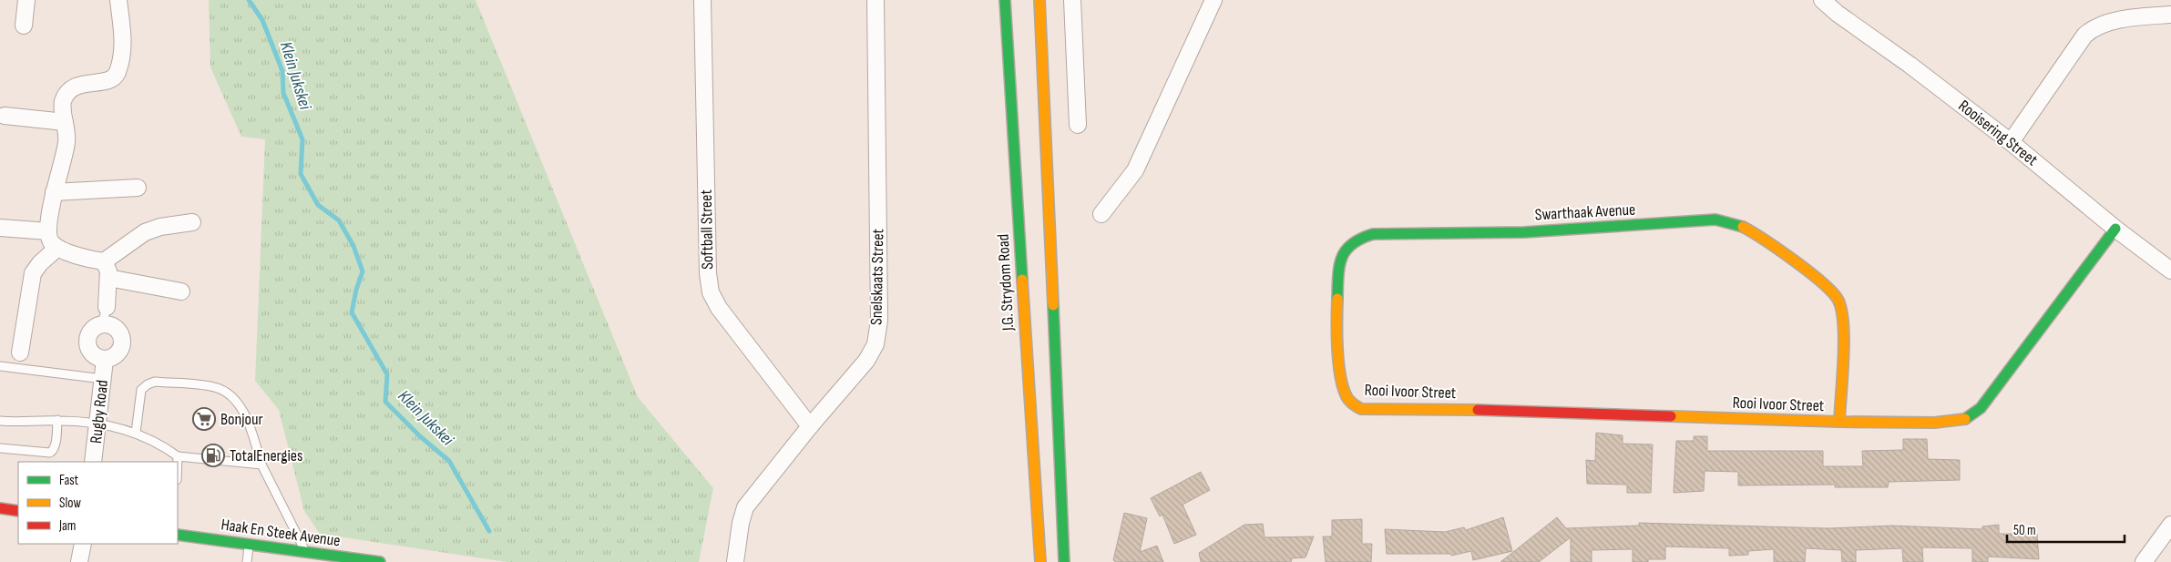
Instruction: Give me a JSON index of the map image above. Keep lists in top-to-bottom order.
{
  "streets": {
    "street": [
      "Rooisering Street",
      "Swarthaak Avenue",
      "Softball Street",
      "Snelskaats Street",
      "J.G. Strydom Road",
      "Rooi Ivoor Street",
      "Rugby Road",
      "Haak En Steek Avenue"
    ]
  },
  "crossings": [
    ["Rooisering Street", "Rooi Ivoor Street"],
    ["Swarthaak Avenue", "Rooi Ivoor Street"],
    ["Softball Street", "Snelskaats Street"]
  ],
  "water": ["Klein Jukskei"],
  "places": {
    "supermarket": ["Bonjour"],
    "fuel station": ["TotalEnergies"]
  },
  "legend": ["Fast", "Slow", "Jam"],
  "scale_bar": "50 m"
}
